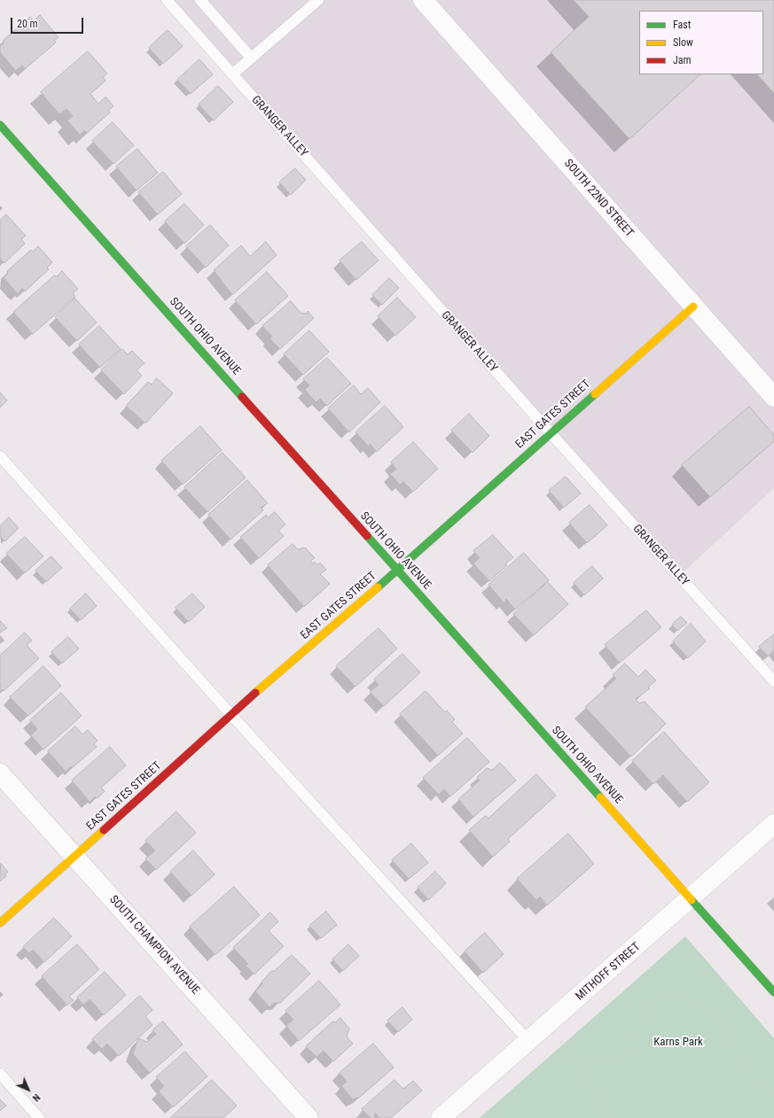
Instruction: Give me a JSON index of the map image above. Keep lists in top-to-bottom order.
{
  "streets": {
    "street": [
      "SOUTH 22ND STREET",
      "SOUTH OHIO AVENUE",
      "EAST GATES STREET",
      "SOUTH CHAMPION AVENUE",
      "MITHOFF STREET"
    ],
    "lane": ["GRANGER ALLEY"]
  },
  "crossings": [
    ["GRANGER ALLEY", "EAST GATES STREET"],
    ["SOUTH 22ND STREET", "EAST GATES STREET"],
    ["SOUTH OHIO AVENUE", "EAST GATES STREET"],
    ["SOUTH OHIO AVENUE", "MITHOFF STREET"],
    ["EAST GATES STREET", "SOUTH CHAMPION AVENUE"]
  ],
  "parks": ["Karns Park"],
  "legend": ["Fast", "Slow", "Jam"],
  "scale_bar": "20 m",
  "north": "bottom right"
}
